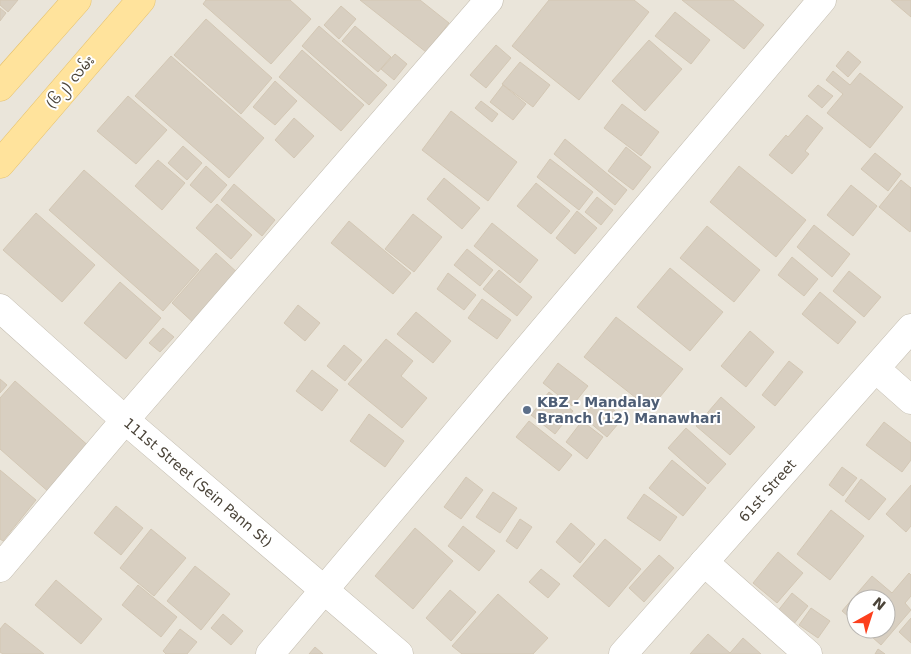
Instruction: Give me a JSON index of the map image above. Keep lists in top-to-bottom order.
{
  "streets": {
    "main road": ["(၆၂) လမ်း"],
    "street": ["111st Street (Sein Pann St)", "61st Street"]
  },
  "places": ["KBZ - Mandalay Branch (12) Manawhari"],
  "north": "top right"
}
